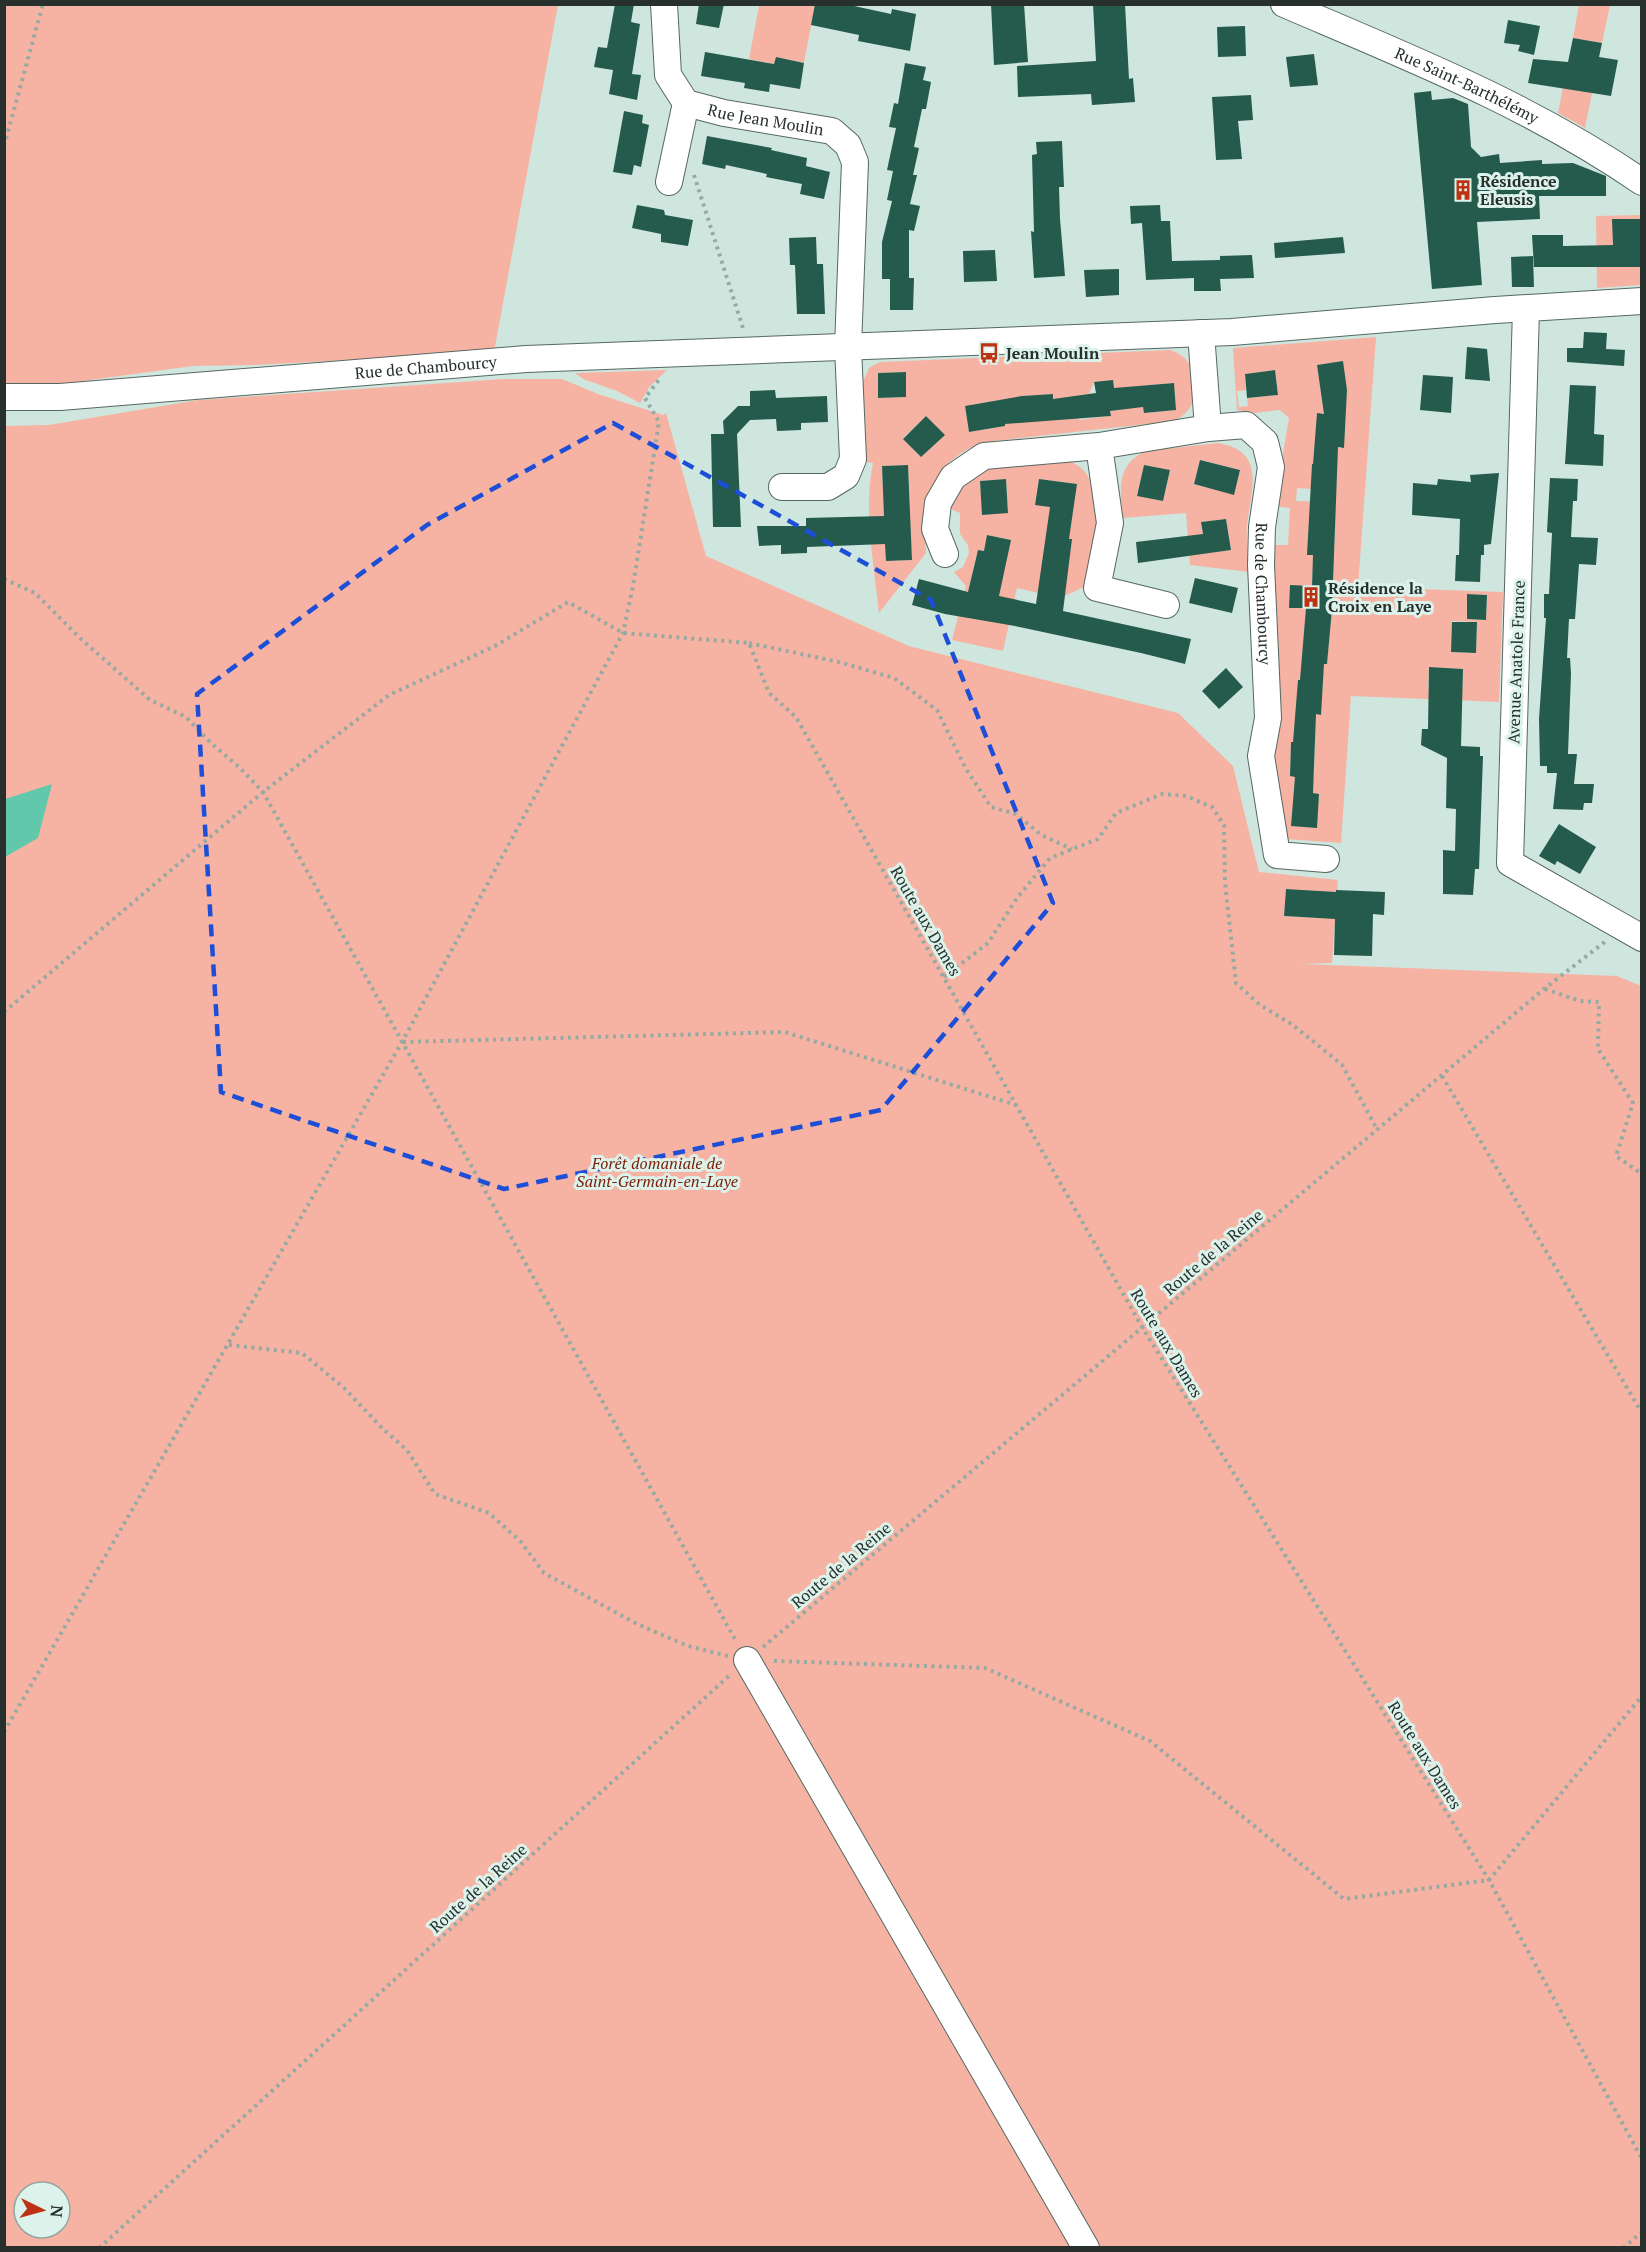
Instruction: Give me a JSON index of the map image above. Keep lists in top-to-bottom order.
{
  "streets": {
    "street": [
      "Rue Saint-Barthélémy",
      "Rue Jean Moulin",
      "Rue de Chambourcy",
      "Avenue Anatole France"
    ],
    "path": ["Route aux Dames", "Route de la Reine"]
  },
  "crossings": [
    ["Rue Jean Moulin", "Rue de Chambourcy"],
    ["Rue de Chambourcy", "Avenue Anatole France"],
    ["Avenue Anatole France", "Route de la Reine"],
    ["Route aux Dames", "Route de la Reine"]
  ],
  "parks": ["Forêt domaniale de Saint-Germain-en-Laye"],
  "places": {
    "building": ["Résidence Eleusis", "Résidence la Croix en Laye"],
    "bus stop": ["Jean Moulin"]
  },
  "north": "right"
}
